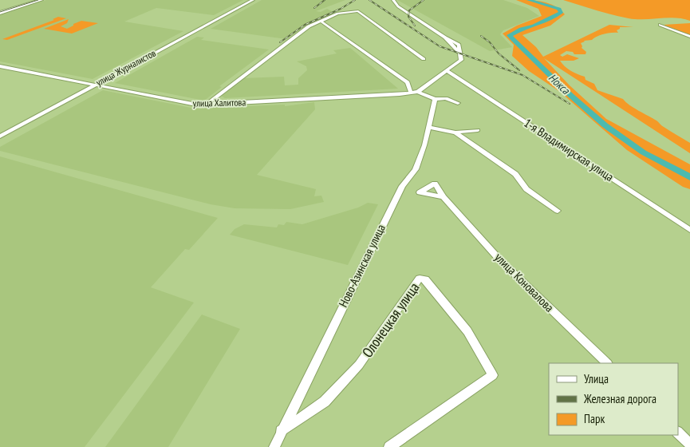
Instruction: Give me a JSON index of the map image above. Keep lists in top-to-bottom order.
{
  "streets": {
    "street": [
      "улица Журналистов",
      "улица Халитова",
      "1-я Владимирская улица",
      "Ново-Азинская улица",
      "улица Коновалова",
      "Олонецкая улица"
    ]
  },
  "crossings": [
    ["улица Журналистов", "улица Халитова"],
    ["Ново-Азинская улица", "Олонецкая улица"]
  ],
  "water": ["Нокса"],
  "legend": ["Улица", "Железная дорога", "Парк"]
}
